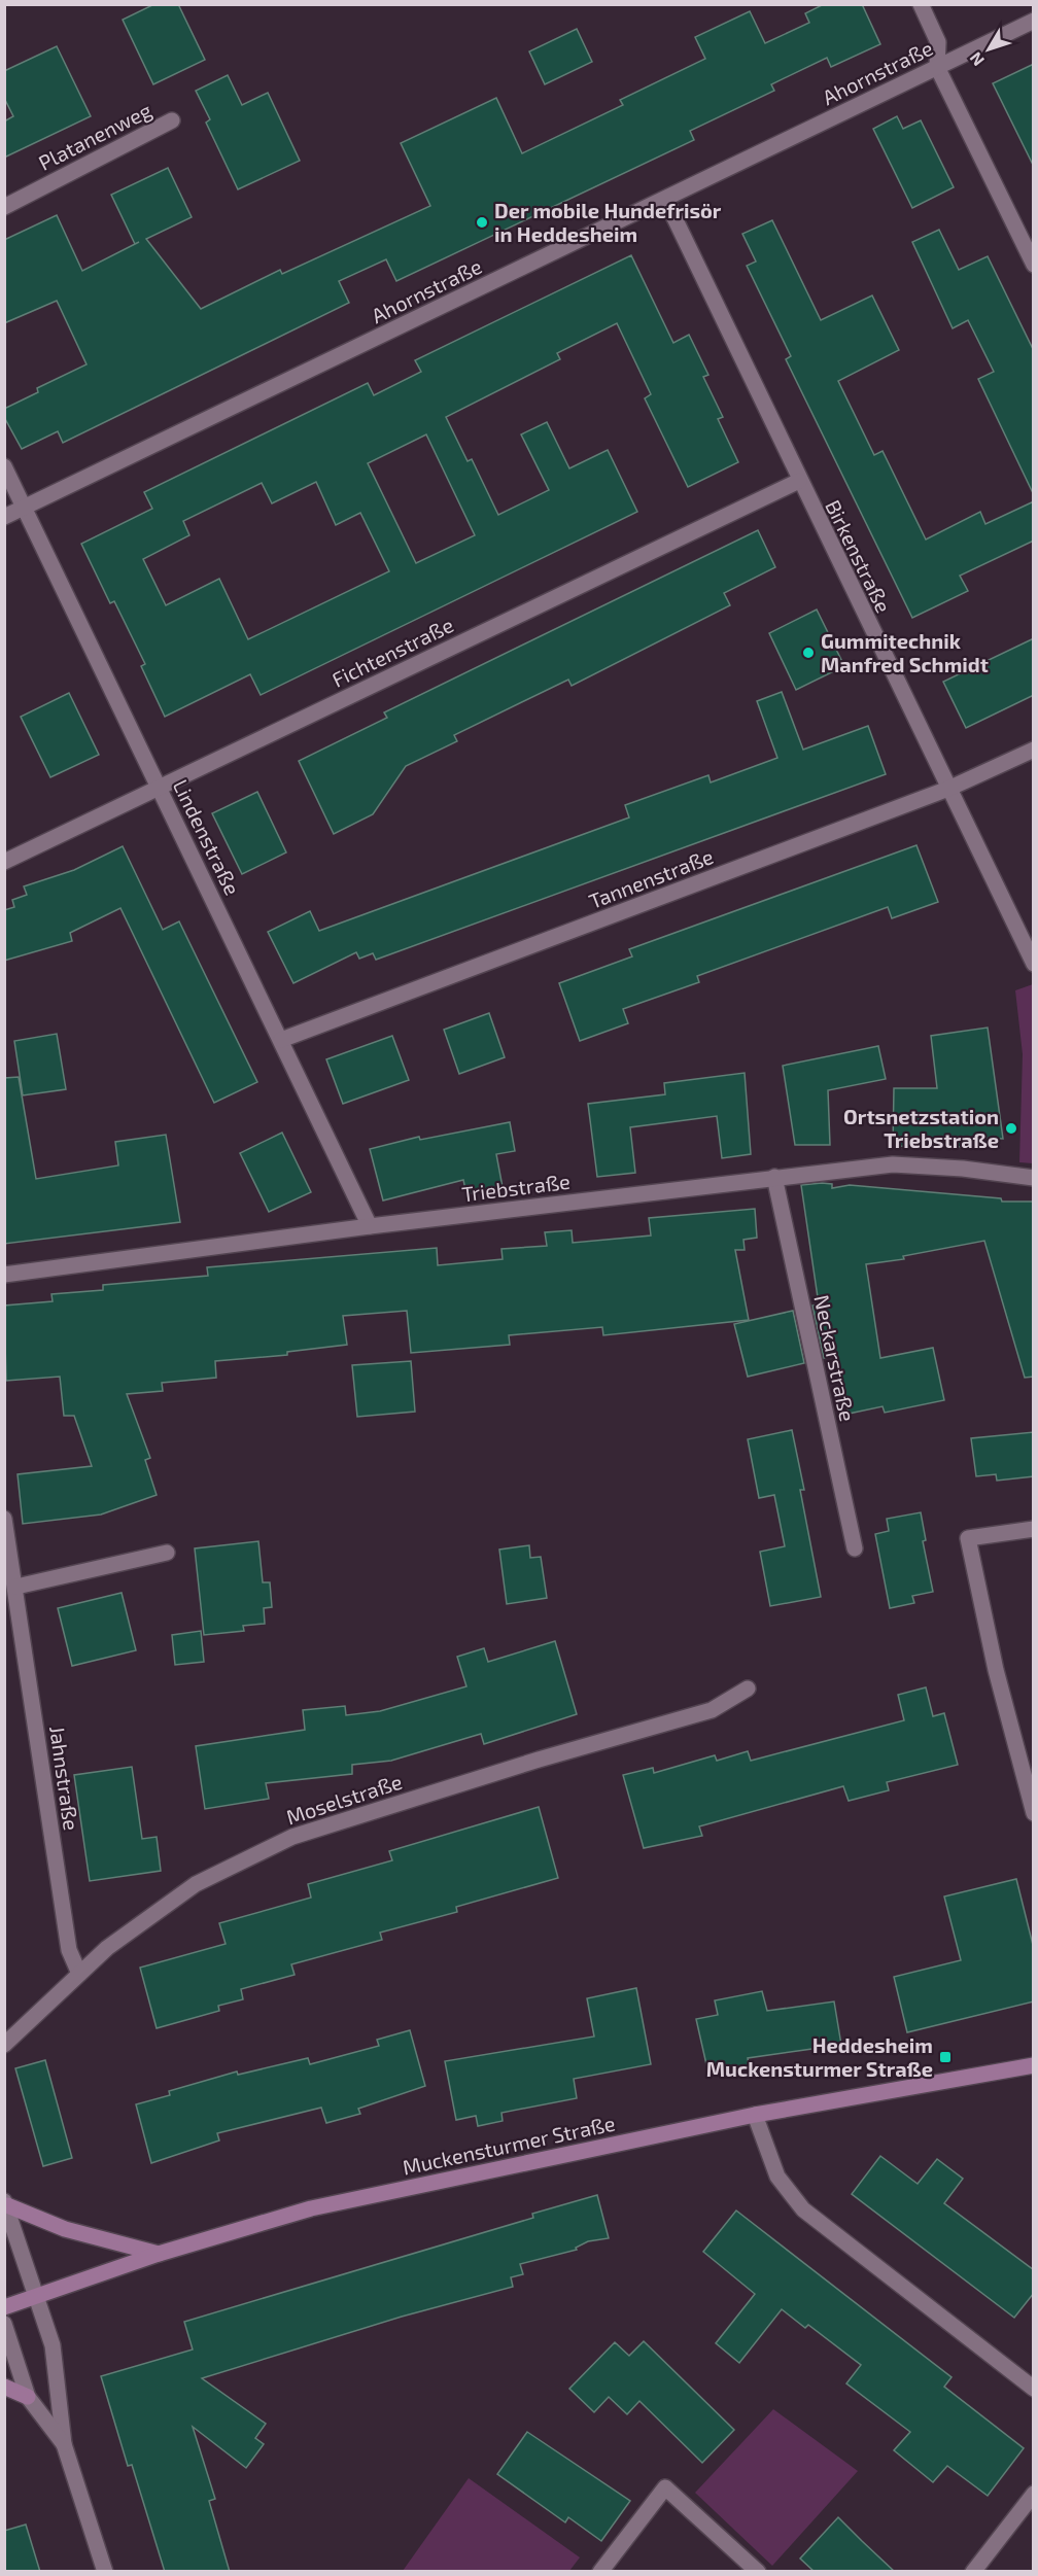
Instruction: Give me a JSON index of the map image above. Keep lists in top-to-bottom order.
{
  "streets": {
    "main road": ["Muckensturmer Straße"],
    "street": [
      "Ahornstraße",
      "Platanenweg",
      "Birkenstraße",
      "Fichtenstraße",
      "Lindenstraße",
      "Tannenstraße",
      "Triebstraße",
      "Neckarstraße",
      "Jahnstraße",
      "Moselstraße"
    ]
  },
  "crossings": [
    ["Ahornstraße", "Birkenstraße"],
    ["Ahornstraße", "Lindenstraße"],
    ["Birkenstraße", "Fichtenstraße"],
    ["Birkenstraße", "Tannenstraße"],
    ["Fichtenstraße", "Lindenstraße"],
    ["Lindenstraße", "Tannenstraße"],
    ["Lindenstraße", "Triebstraße"],
    ["Triebstraße", "Neckarstraße"],
    ["Jahnstraße", "Moselstraße"]
  ],
  "places": {
    "other": ["Der mobile Hundefrisör in Heddesheim", "Gummitechnik Manfred Schmidt", "Ortsnetzstation Triebstraße"],
    "transit": ["Heddesheim Muckensturmer Straße"]
  },
  "north": "bottom left"
}
